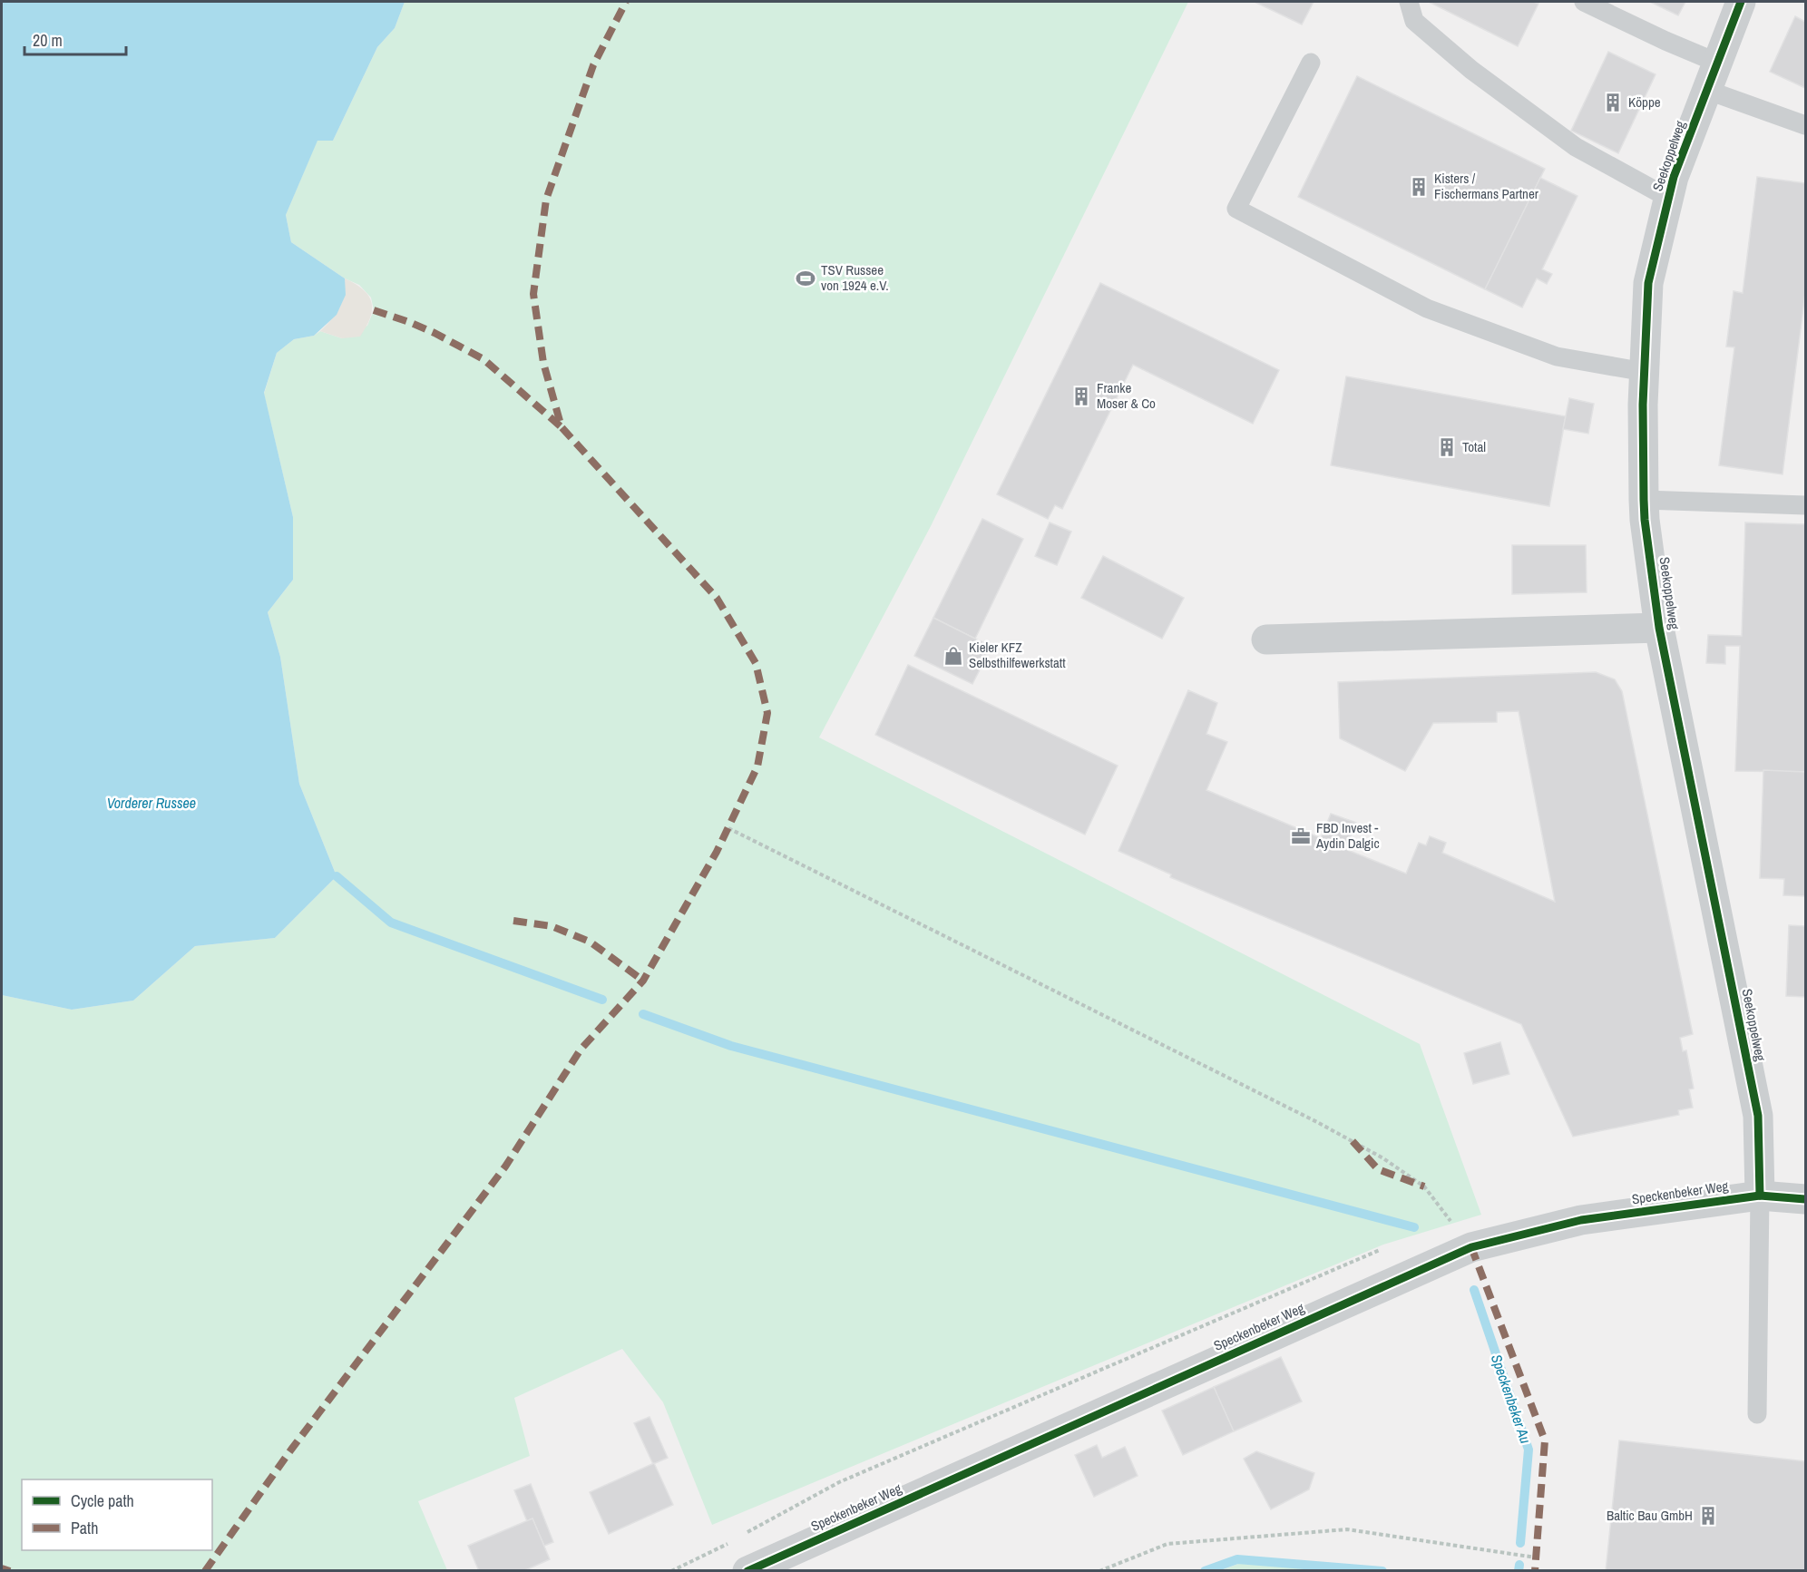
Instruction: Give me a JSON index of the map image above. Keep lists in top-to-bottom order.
{
  "streets": {
    "street": ["Seekoppelweg", "Speckenbeker Weg"]
  },
  "crossings": [
    ["Seekoppelweg", "Speckenbeker Weg"]
  ],
  "water": ["Vorderer Russee", "Speckenbeker Au"],
  "places": {
    "building": [
      "Köppe",
      "Kisters / Fischermans Partner",
      "Franke Moser & Co",
      "Total",
      "Baltic Bau GmbH"
    ],
    "sports": ["TSV Russee von 1924 e.V."],
    "shop": ["Kieler KFZ Selbsthilfewerkstatt"],
    "office": ["FBD Invest - Aydin Dalgic"]
  },
  "legend": ["Cycle path", "Path"],
  "scale_bar": "20 m"
}
